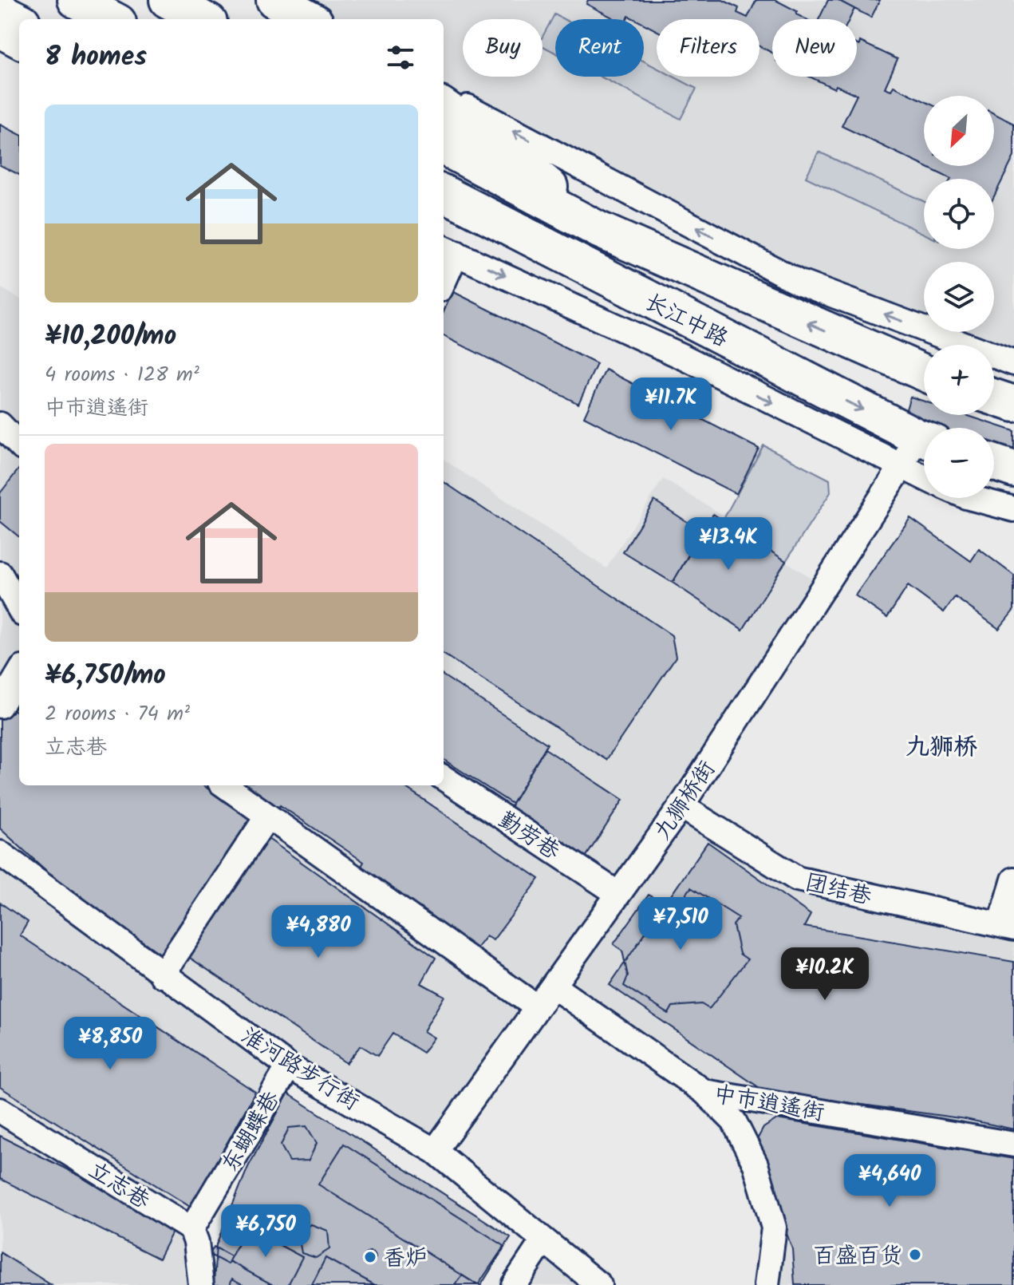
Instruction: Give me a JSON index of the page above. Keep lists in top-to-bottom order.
{
  "streets": {
    "highway": ["长江中路"],
    "street": [
      "九狮桥街",
      "勤劳巷",
      "团结巷",
      "淮河路步行街",
      "中市逍遥街",
      "东蝴蝶巷",
      "立志巷"
    ]
  },
  "crossings": [
    ["九狮桥街", "勤劳巷"],
    ["九狮桥街", "团结巷"],
    ["九狮桥街", "淮河路步行街"],
    ["九狮桥街", "中市逍遥街"],
    ["淮河路步行街", "东蝴蝶巷"],
    ["东蝴蝶巷", "立志巷"]
  ],
  "districts": ["九狮桥"],
  "places": ["百盛百货", "香炉"],
  "north": "bottom left",
  "page": {
    "chip": [
      "Buy",
      "Rent",
      "Filters",
      "New"
    ],
    "heading": "8 homes",
    "map_buttons": ["+", "−"],
    "list": [
      {
        "name": "¥10,200/mo",
        "note": "4 rooms · 128 m² · 中市逍遥街"
      },
      {
        "name": "¥6,750/mo",
        "note": "2 rooms · 74 m² · 立志巷"
      }
    ],
    "price": [
      "¥11.7K",
      "¥13.4K",
      "¥7,510",
      "¥4,880",
      "¥10.2K",
      "¥8,850",
      "¥4,640",
      "¥6,750"
    ]
  }
}
